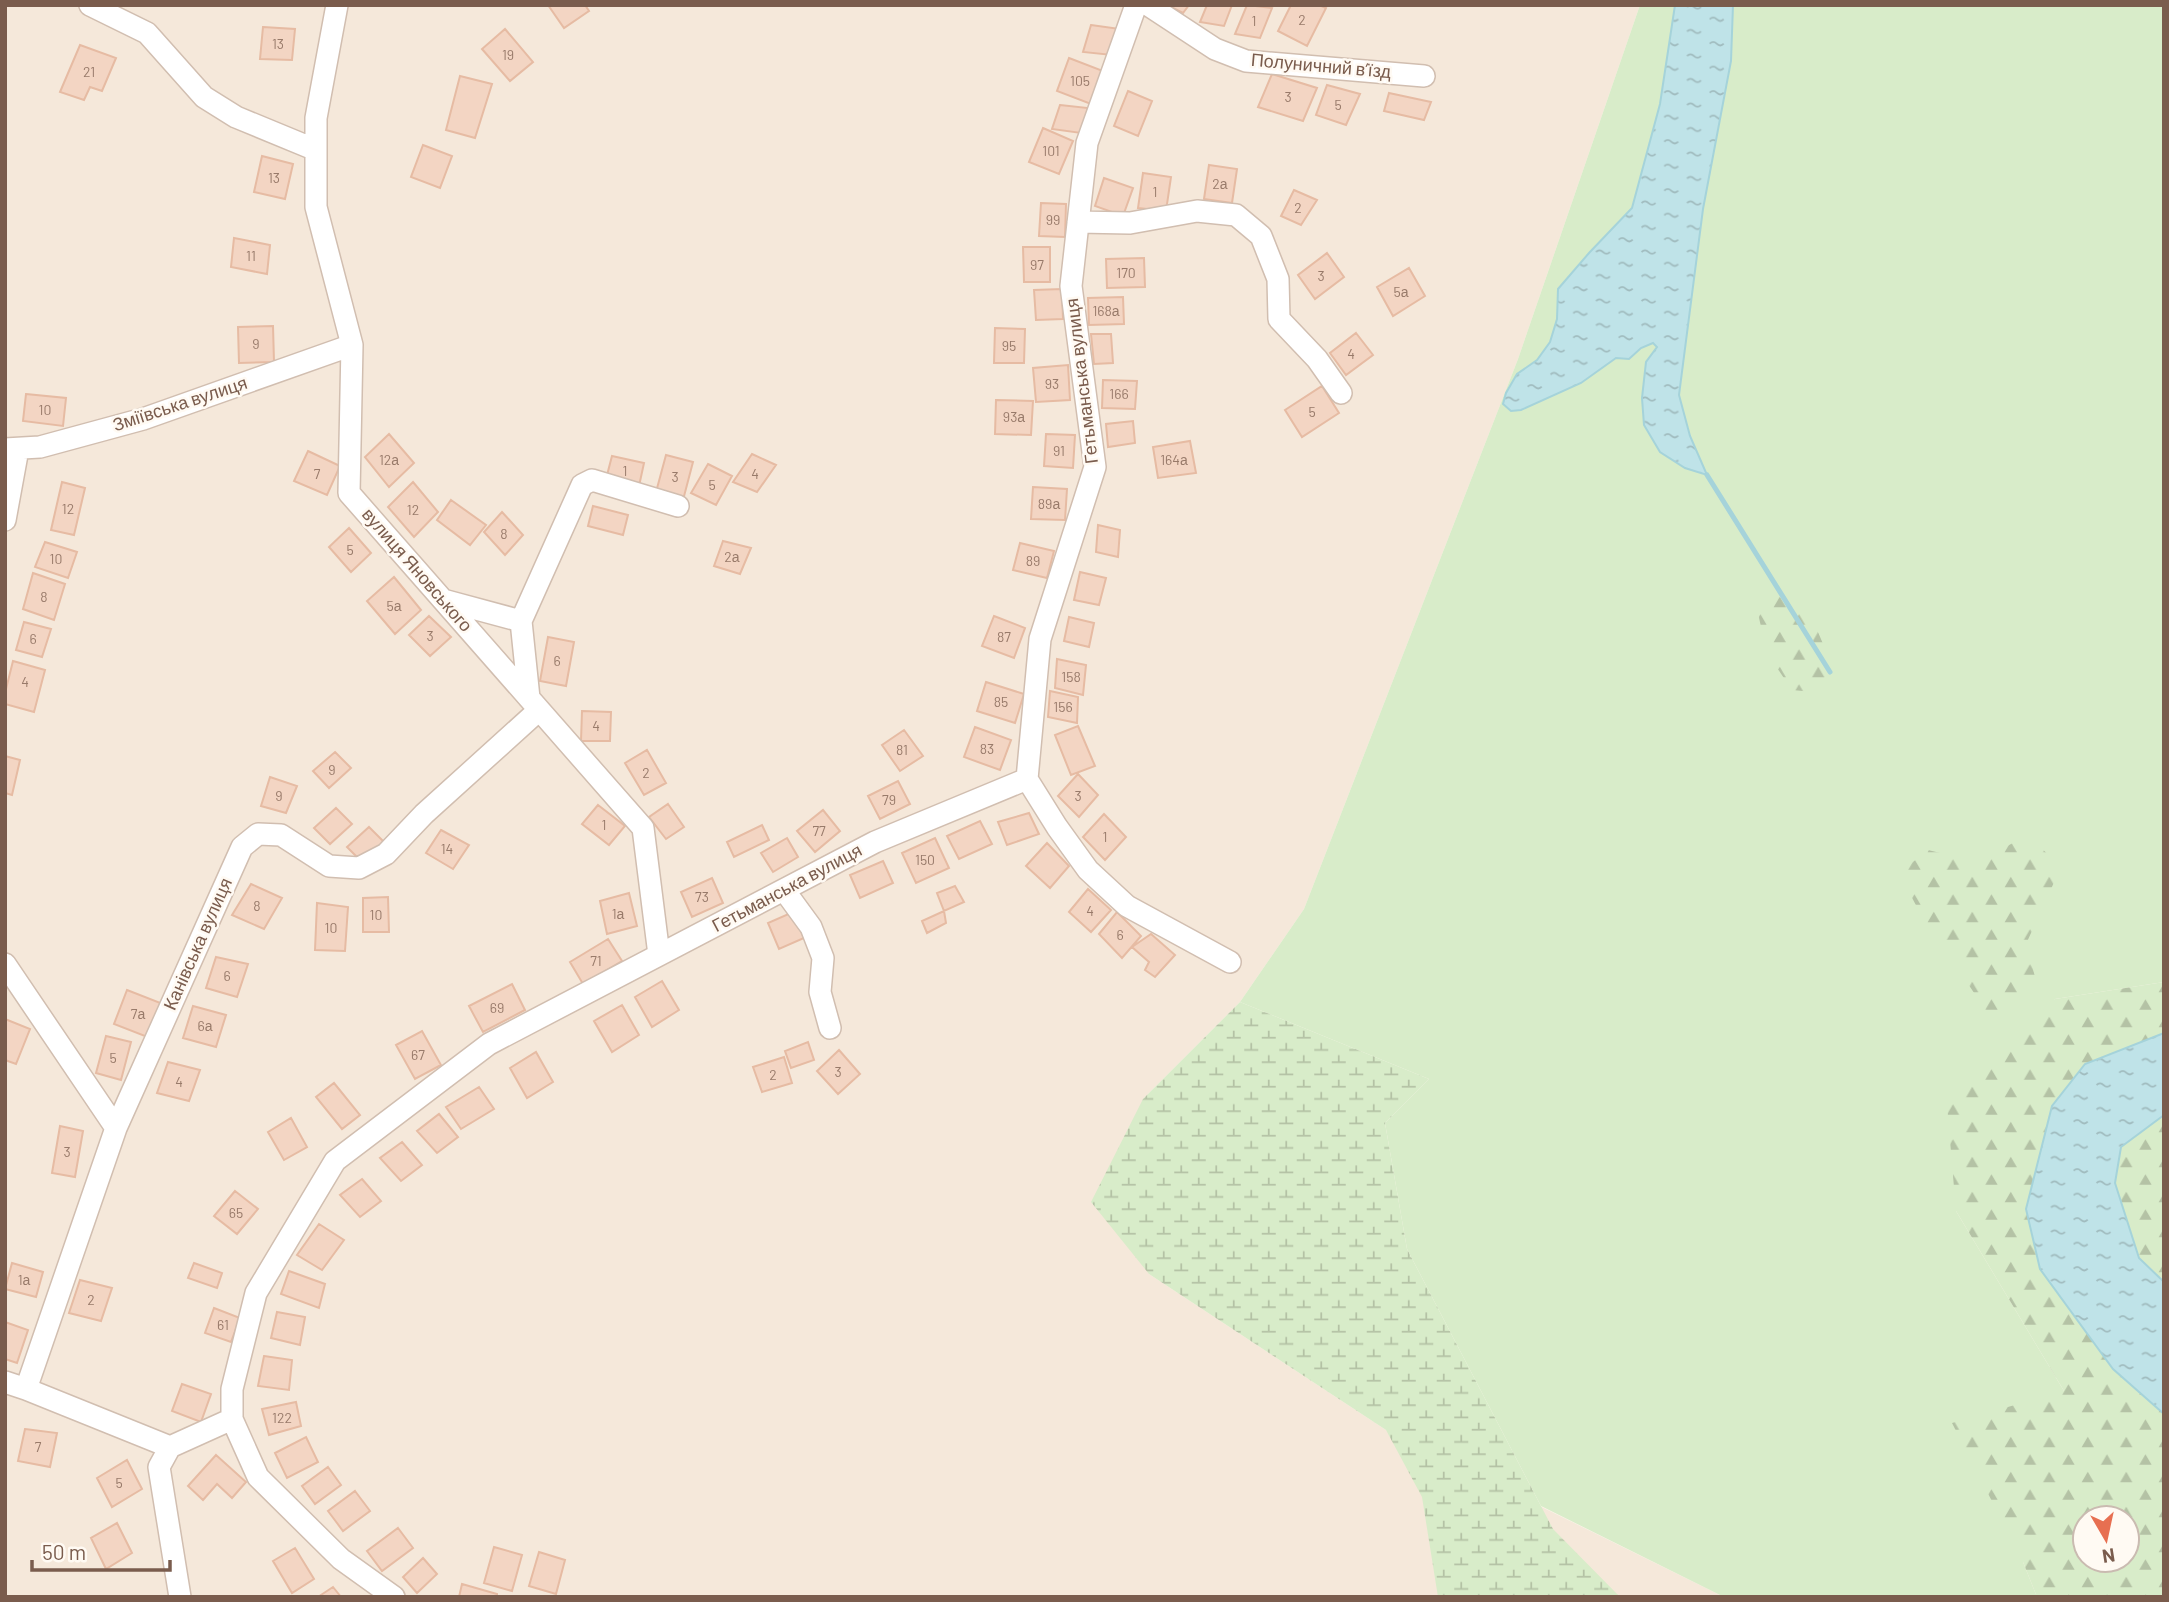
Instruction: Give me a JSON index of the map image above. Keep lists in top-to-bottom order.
{
  "streets": {
    "street": [
      "Полуничний в’їзд",
      "Гетьманська вулиця",
      "Зміївська вулиця",
      "вулиця Яновського",
      "Канівська вулиця"
    ]
  },
  "crossings": [
    ["Гетьманська вулиця", "вулиця Яновського"],
    ["Зміївська вулиця", "вулиця Яновського"],
    ["вулиця Яновського", "Канівська вулиця"]
  ],
  "house_numbers": [
    "2",
    "1",
    "13",
    "19",
    "21",
    "105",
    "3",
    "5",
    "101",
    "13",
    "2а",
    "1",
    "2",
    "99",
    "11",
    "97",
    "170",
    "3",
    "5а",
    "168а",
    "9",
    "95",
    "4",
    "93",
    "166",
    "10",
    "5",
    "93а",
    "91",
    "12а",
    "164а",
    "1",
    "7",
    "4",
    "3",
    "5",
    "89а",
    "12",
    "12",
    "8",
    "5",
    "2а",
    "10",
    "89",
    "8",
    "5а",
    "3",
    "87",
    "6",
    "6",
    "158",
    "4",
    "85",
    "156",
    "4",
    "83",
    "81",
    "9",
    "2",
    "9",
    "3",
    "79",
    "1",
    "77",
    "1",
    "14",
    "150",
    "73",
    "8",
    "4",
    "1а",
    "10",
    "10",
    "6",
    "71",
    "6",
    "69",
    "7а",
    "6а",
    "67",
    "5",
    "3",
    "2",
    "4",
    "3",
    "65",
    "1а",
    "2",
    "61",
    "122",
    "7",
    "5"
  ],
  "scale_bar": "50 m",
  "north": "bottom"
}
